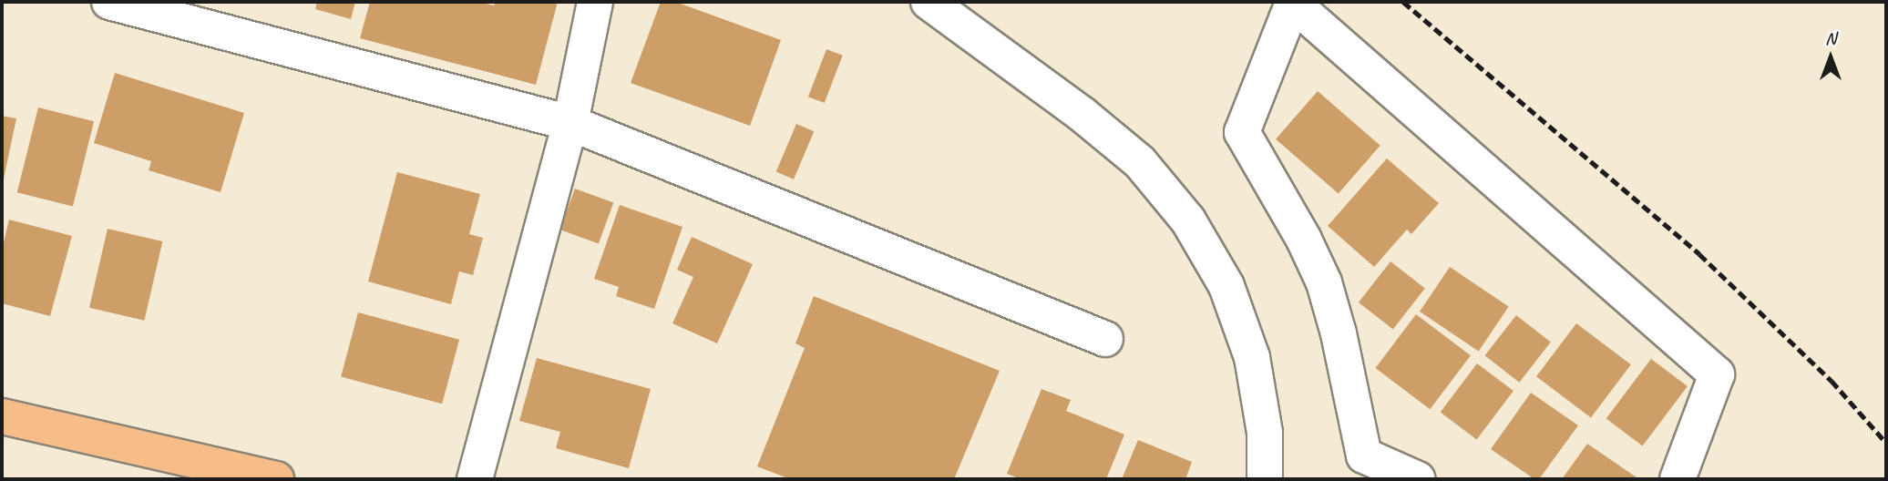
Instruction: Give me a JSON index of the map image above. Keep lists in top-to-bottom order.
{
  "north": "top"
}
